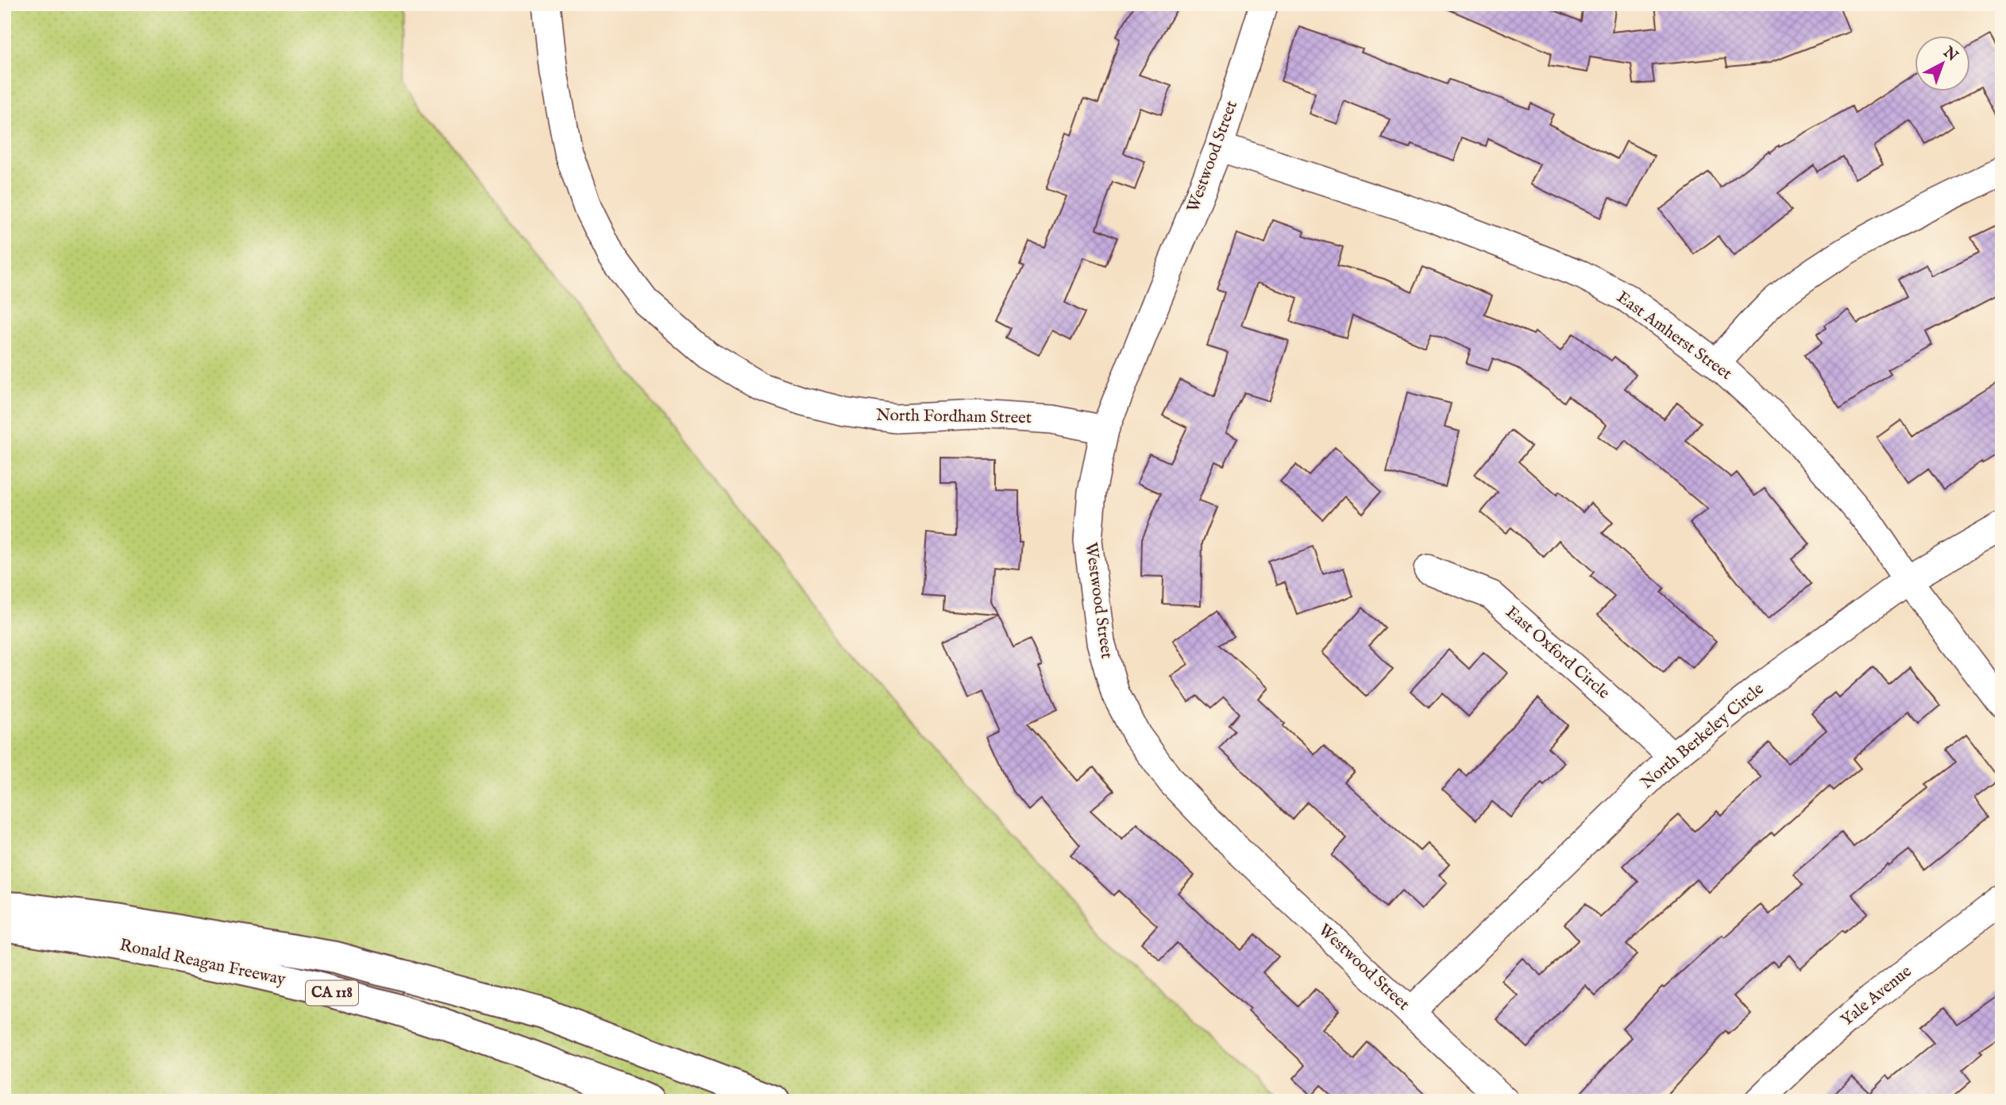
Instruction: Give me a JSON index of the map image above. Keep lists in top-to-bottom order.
{
  "streets": {
    "highway": ["Ronald Reagan Freeway", "CA 118"],
    "street": [
      "Westwood Street",
      "East Amherst Street",
      "North Fordham Street",
      "East Oxford Circle",
      "North Berkeley Circle",
      "Yale Avenue"
    ]
  },
  "crossings": [
    ["Westwood Street", "East Amherst Street"],
    ["Westwood Street", "North Fordham Street"],
    ["Westwood Street", "North Berkeley Circle"],
    ["East Amherst Street", "North Berkeley Circle"],
    ["East Oxford Circle", "North Berkeley Circle"]
  ],
  "north": "top right"
}
